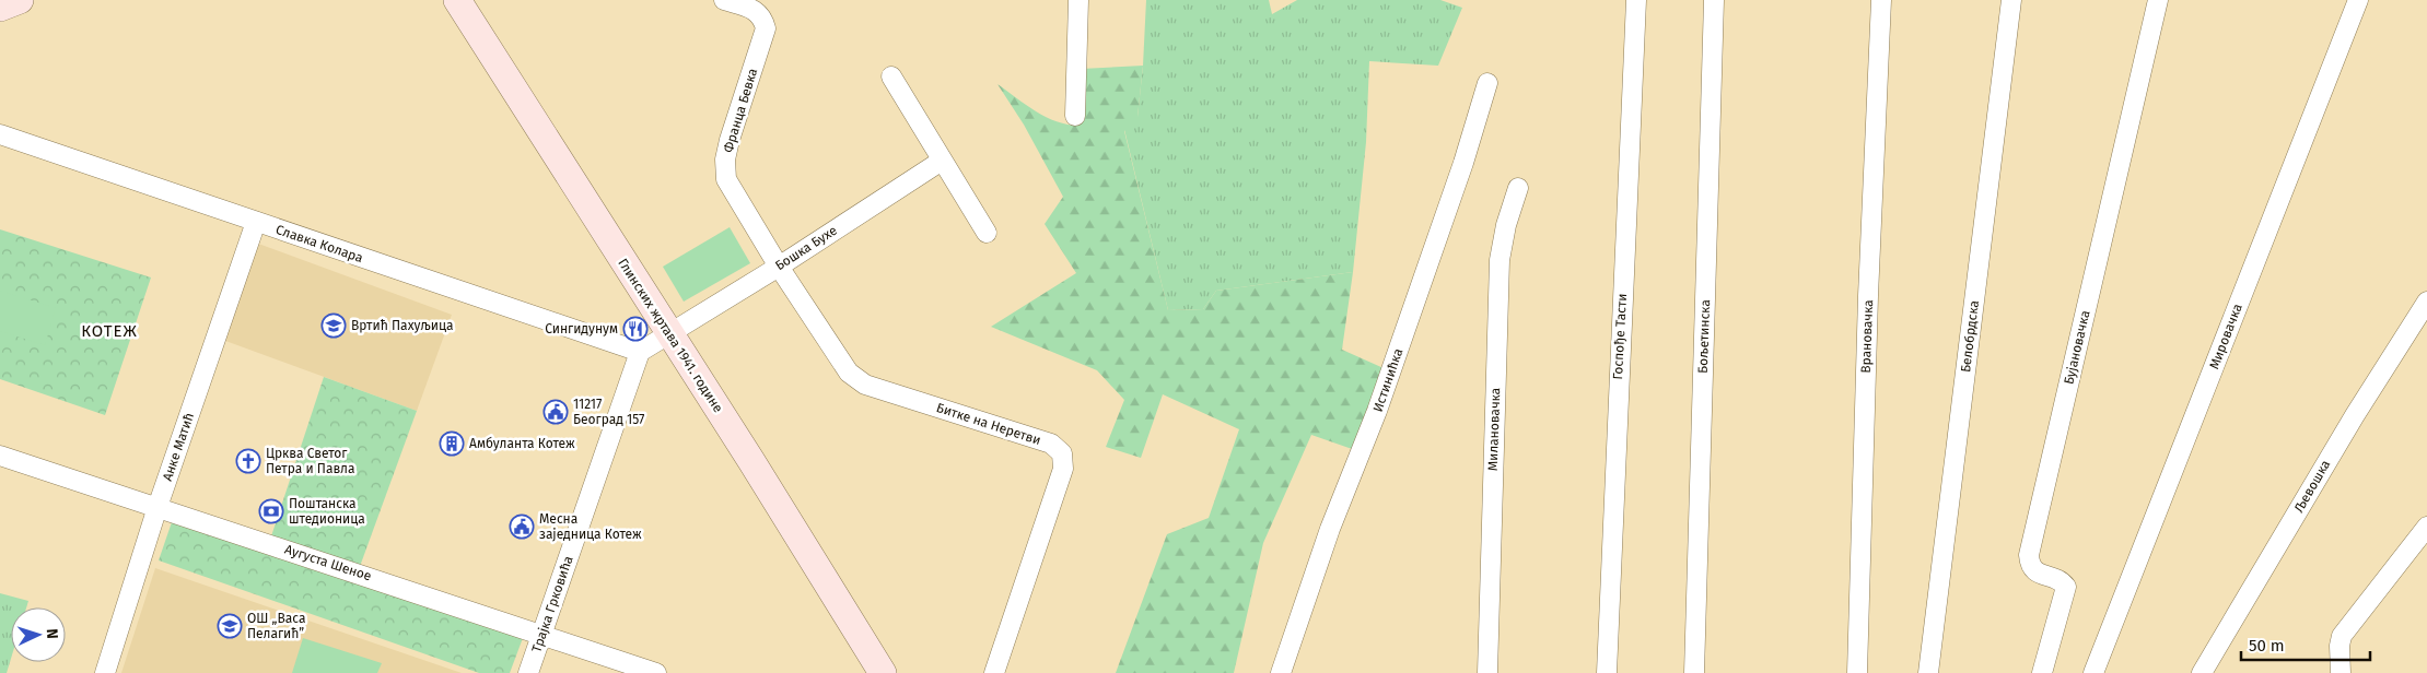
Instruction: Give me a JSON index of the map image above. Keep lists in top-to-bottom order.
{
  "streets": {
    "street": [
      "Франца Бевка",
      "Славка Колара",
      "Бошка Бухе",
      "Глинских жртава 1941. године",
      "Госпође Тасти",
      "Бољетинска",
      "Врановачка",
      "Белобрдска",
      "Мировачка",
      "Бујановачка",
      "Истинићка",
      "Битке на Неретви",
      "Милановачка",
      "Анке Матић",
      "Љевошка",
      "Аугуста Шеное",
      "Трајка Грковића"
    ]
  },
  "crossings": [
    ["Франца Бевка", "Бошка Бухе"],
    ["Франца Бевка", "Битке на Неретви"],
    ["Славка Колара", "Анке Матић"],
    ["Славка Колара", "Трајка Грковића"],
    ["Бошка Бухе", "Глинских жртава 1941. године"],
    ["Бошка Бухе", "Битке на Неретви"],
    ["Анке Матић", "Аугуста Шеное"],
    ["Аугуста Шеное", "Трајка Грковића"]
  ],
  "districts": ["КОТЕЖ"],
  "places": {
    "school or university": ["Вртић Пахуљица", "ОШ „Васа Пелагић”"],
    "restaurant": ["Сингидунум"],
    "public building": ["11217 Београд 157", "Месна заједница Котеж"],
    "building": ["Амбуланта Котеж"],
    "church": ["Црква Светог Петра и Павла"],
    "bank": ["Поштанска штедионица"]
  },
  "scale_bar": "50 m",
  "north": "right"
}
